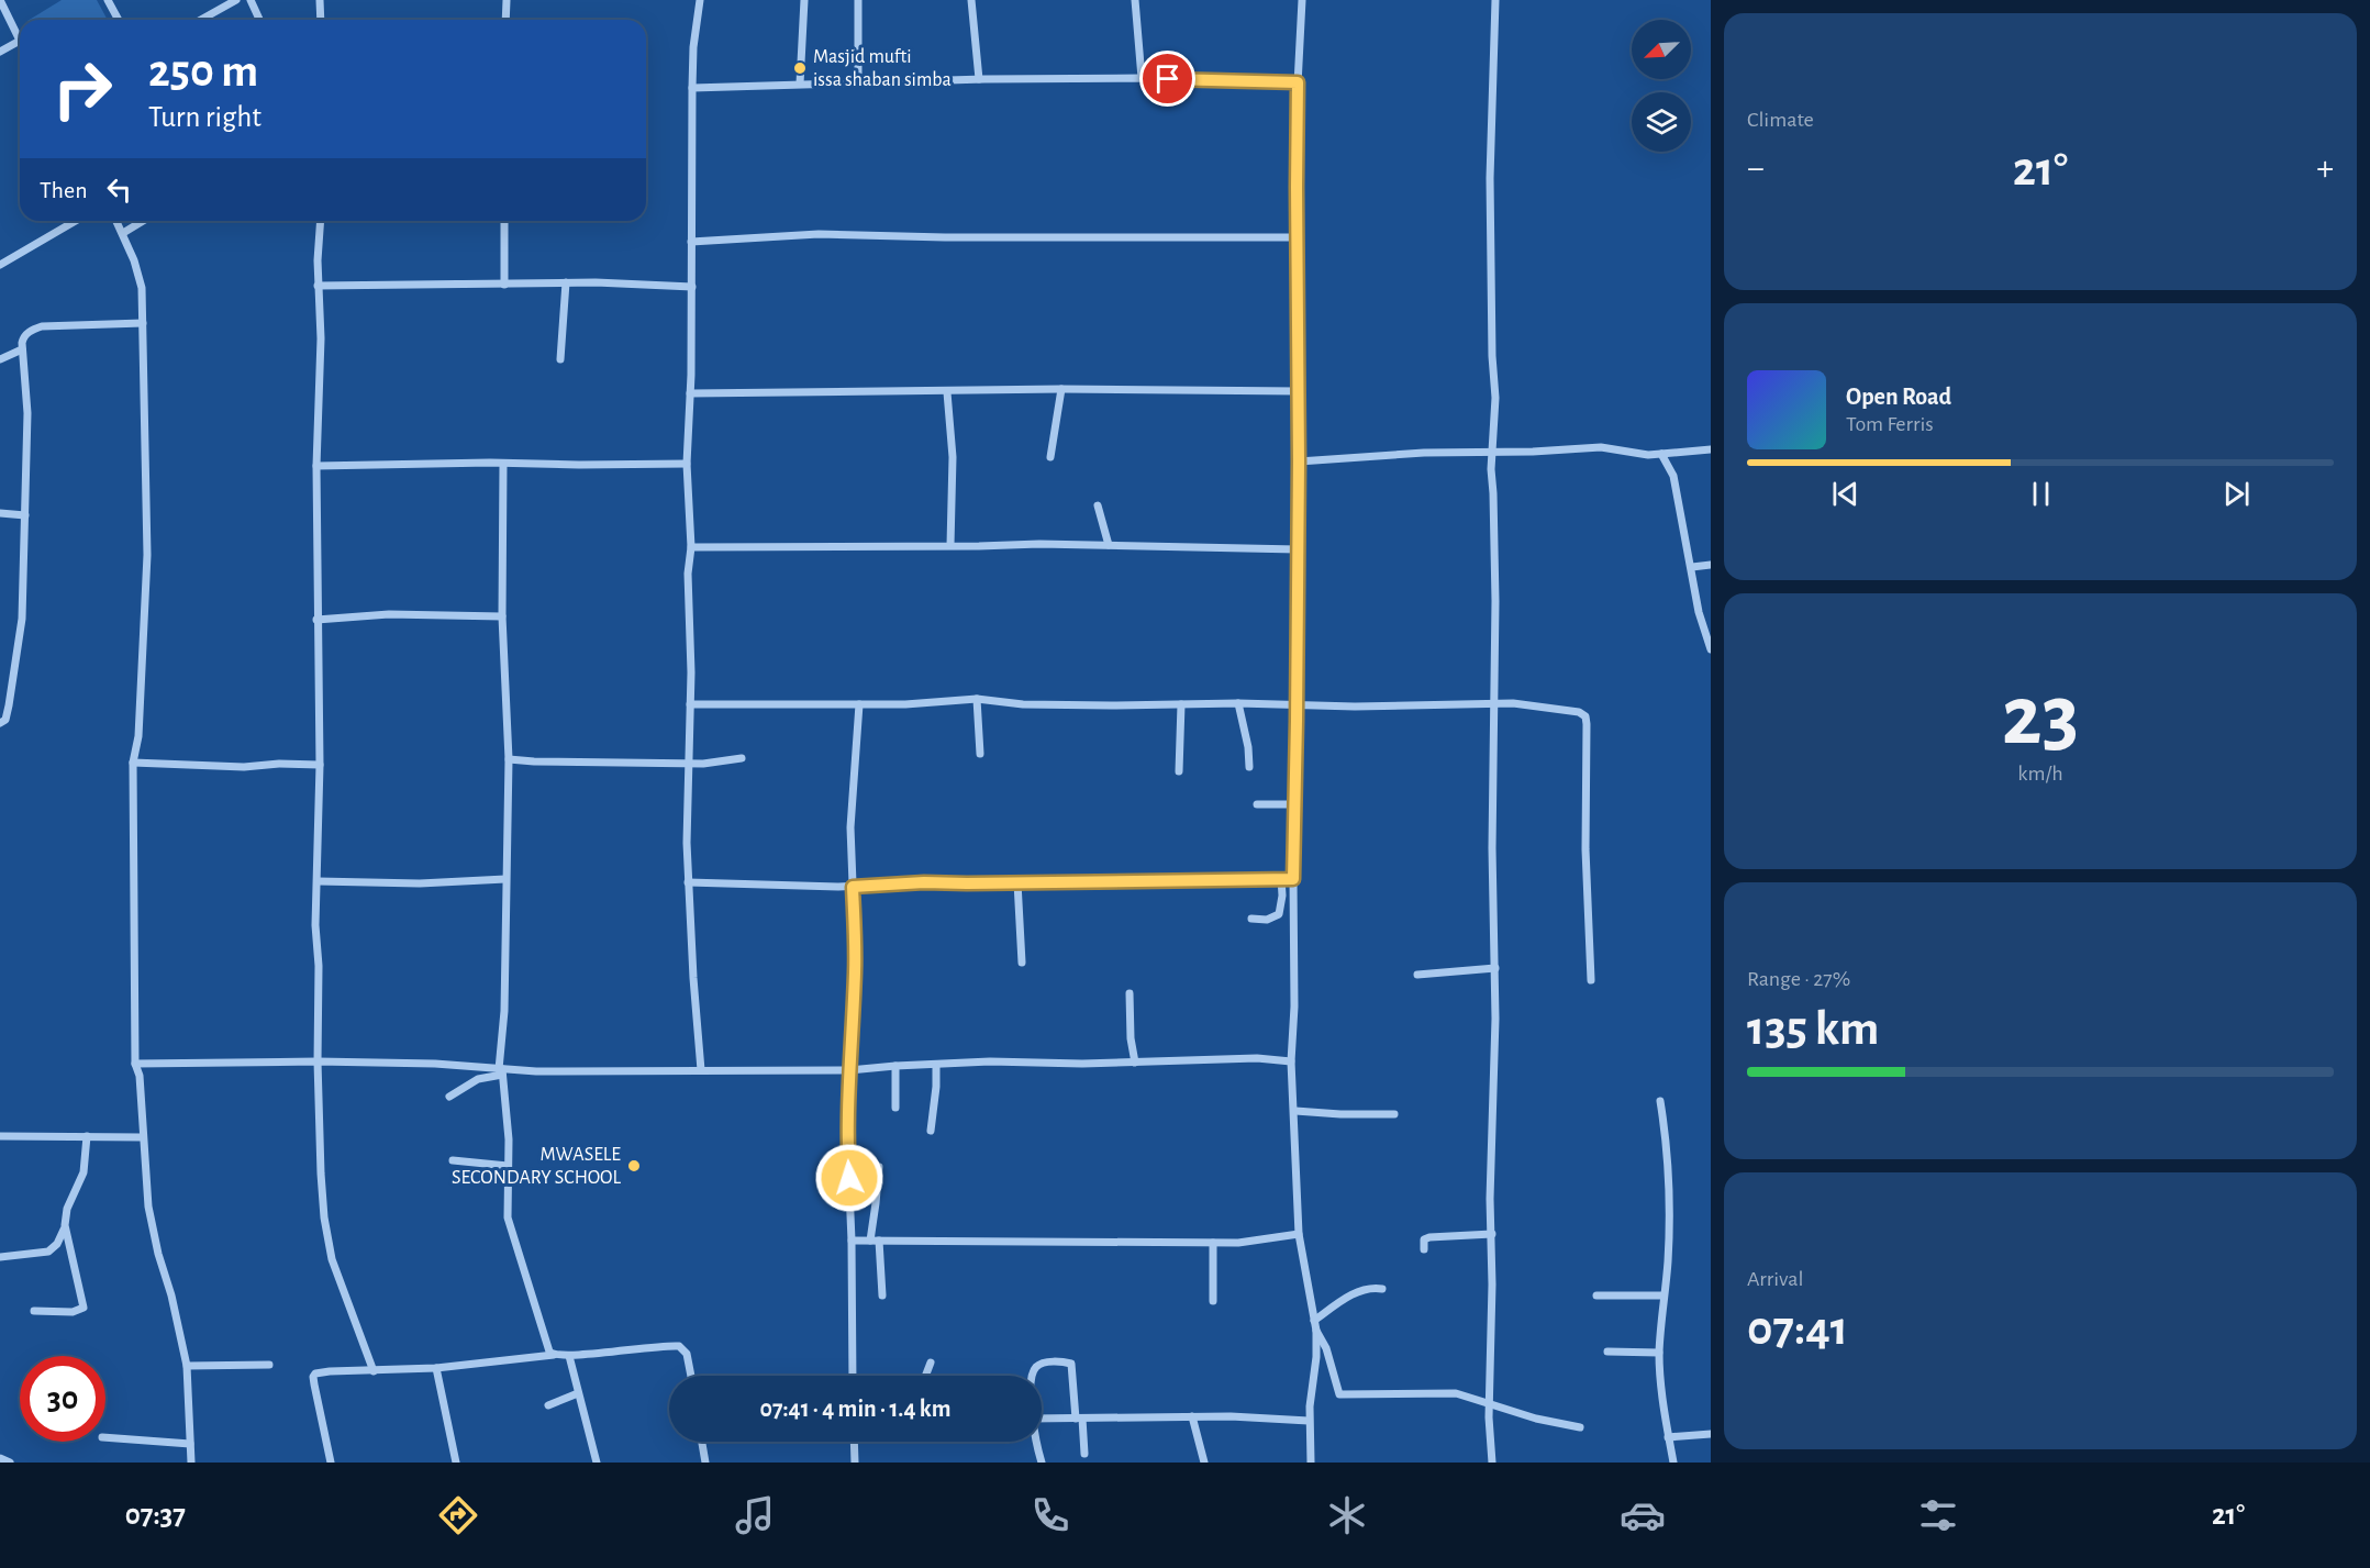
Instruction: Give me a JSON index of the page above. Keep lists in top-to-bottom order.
{
  "places": ["Masjid mufti issa shaban simba", "MWASELE SECONDARY SCHOOL"],
  "north": "bottom left",
  "page": {
    "tile": [
      "Climate",
      ["23", "km/h"],
      ["Range · 27%", "135 km"],
      ["Arrival", "07:41"]
    ],
    "turn": ["250 m", "Turn right"],
    "heat": ["−", "21°", "+"],
    "then": "Then",
    "song": ["Open Road", "Tom Ferris"],
    "limit": "30",
    "trip": "07:41 · 4 min · 1.4 km",
    "tabs": ["07:37", "21°"]
  }
}
